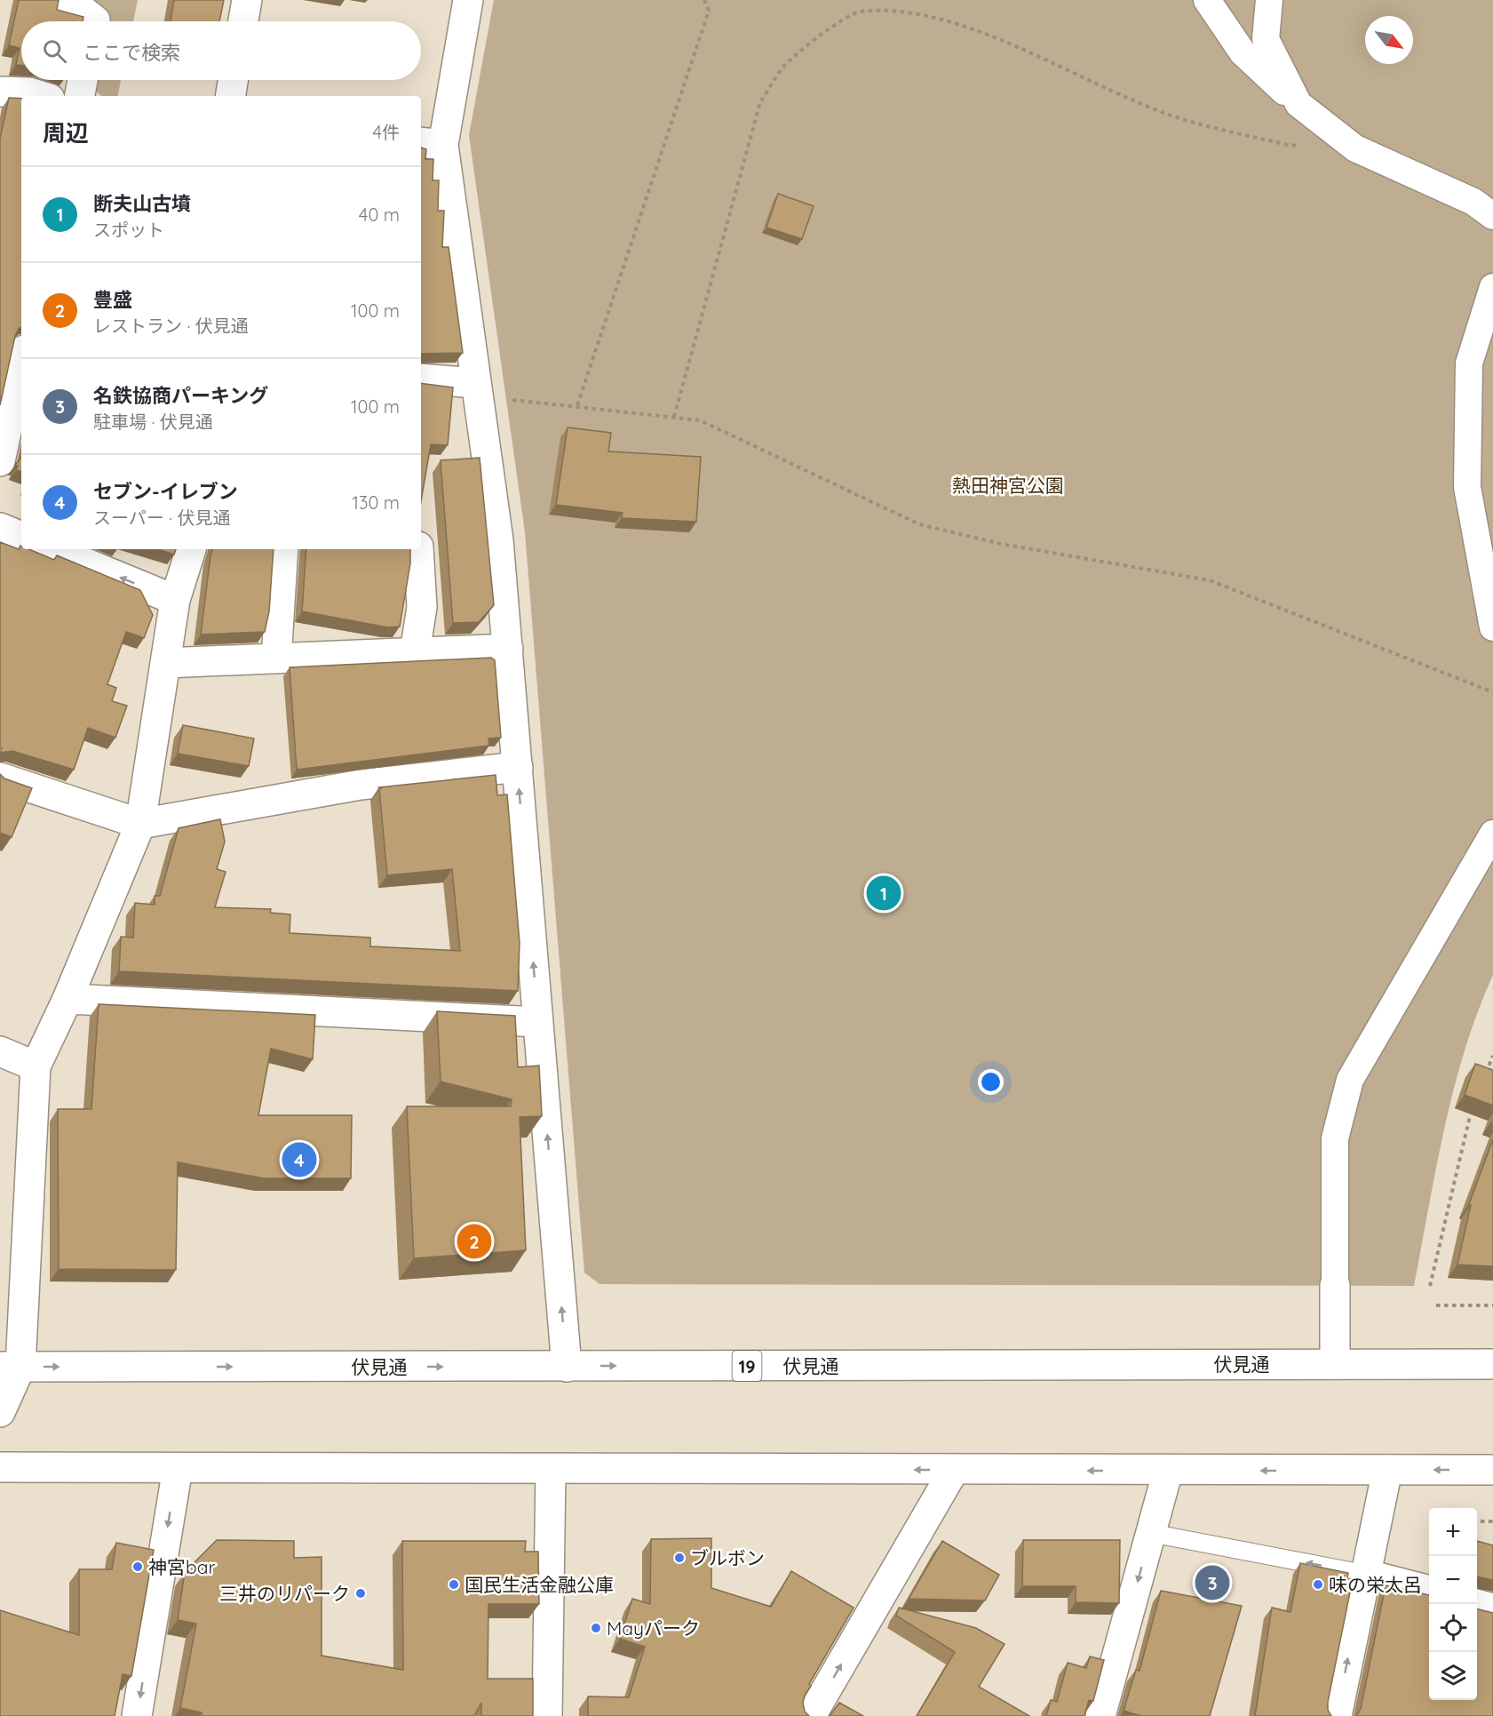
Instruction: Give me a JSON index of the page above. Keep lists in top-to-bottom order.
{
  "streets": {
    "main road": ["伏見通", "19"]
  },
  "parks": ["熱田神宮公園"],
  "places": [
    "ブルボン",
    "神宮bar",
    "国民生活金融公庫",
    "味の栄太呂",
    "三井のリパーク",
    "Mayパーク"
  ],
  "north": "bottom right",
  "page": {
    "search": "ここで検索",
    "heading": ["周辺", "4件"],
    "list": [
      {
        "mark": "1",
        "name": "断夫山古墳",
        "note": "スポット",
        "value": "40 m"
      },
      {
        "mark": "2",
        "name": "豊盛",
        "note": "レストラン · 伏見通",
        "value": "100 m"
      },
      {
        "mark": "3",
        "name": "名鉄協商パーキング",
        "note": "駐車場 · 伏見通",
        "value": "100 m"
      },
      {
        "mark": "4",
        "name": "セブン-イレブン",
        "note": "スーパー · 伏見通",
        "value": "130 m"
      }
    ],
    "pins": [
      "1",
      "4",
      "2",
      "3"
    ],
    "map_buttons": ["+", "−"]
  }
}
